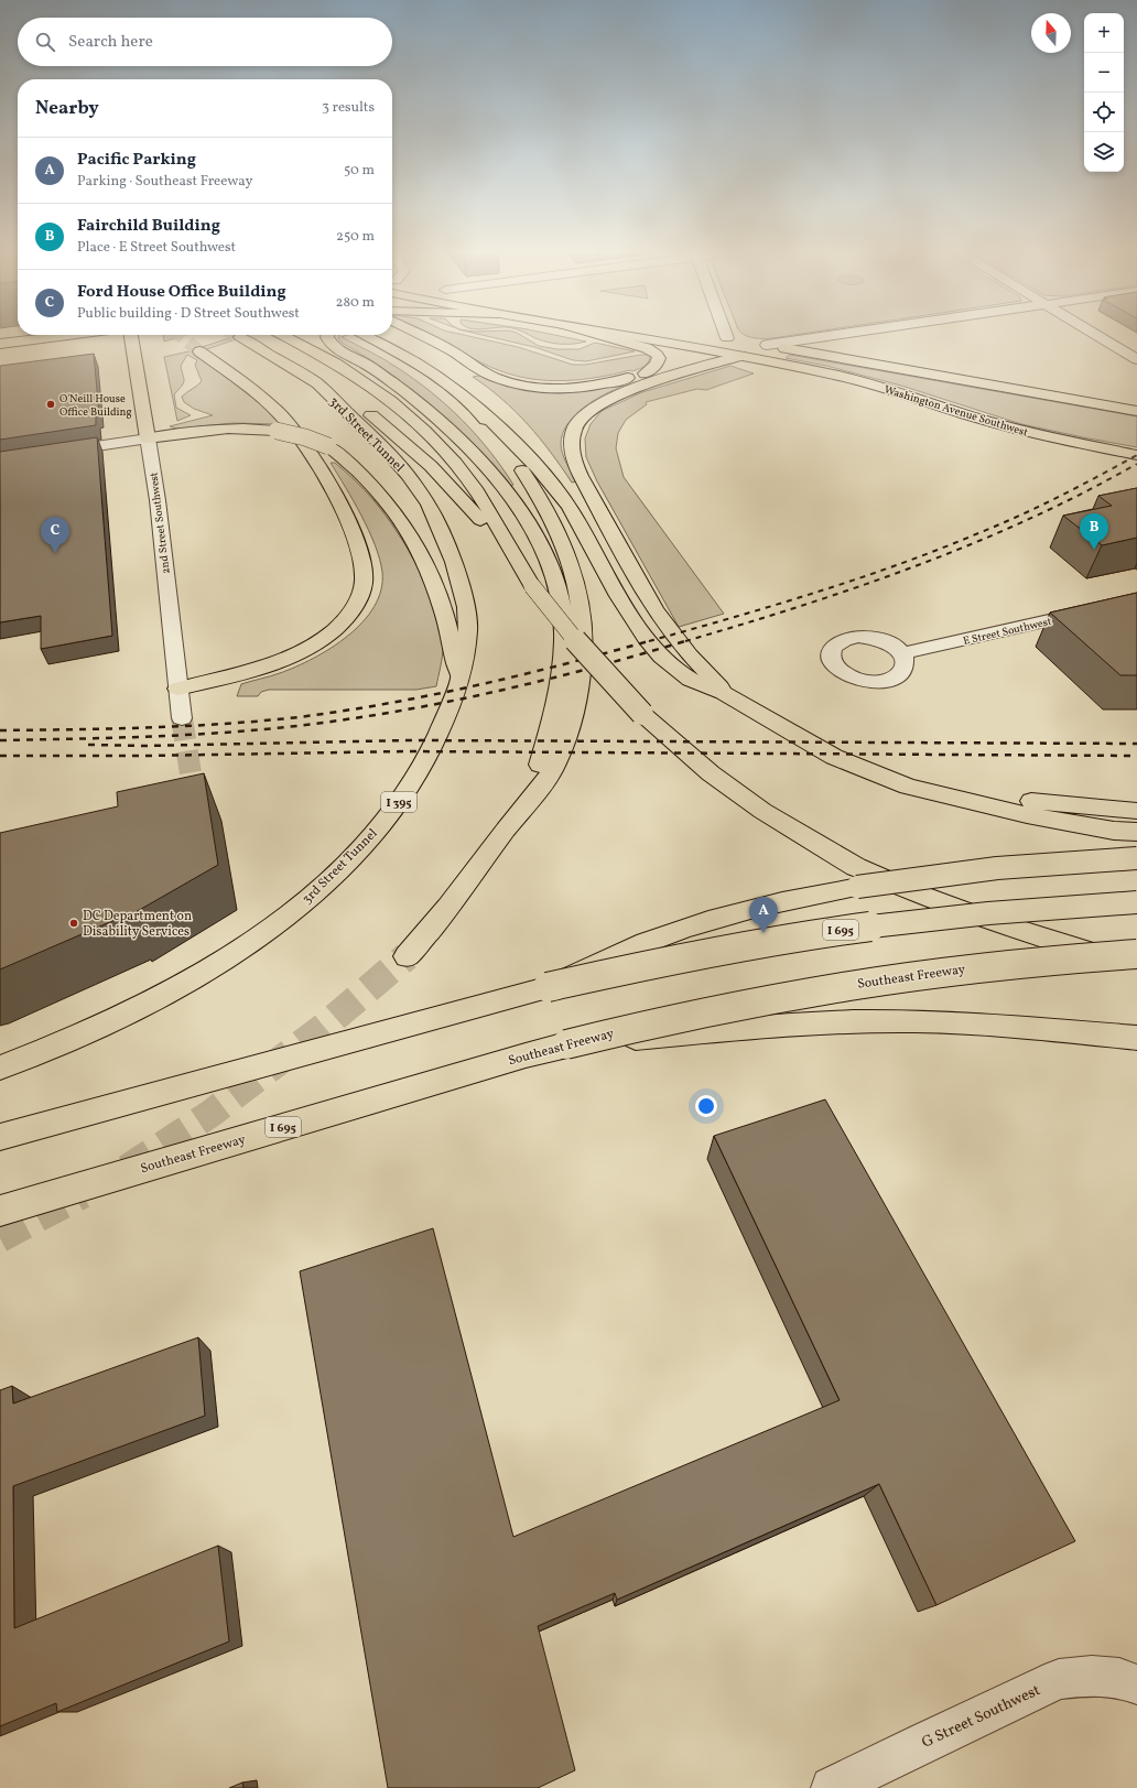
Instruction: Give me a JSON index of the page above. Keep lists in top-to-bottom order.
{
  "streets": {
    "main road": [
      "Washington Avenue Southwest",
      "3rd Street Tunnel",
      "2nd Street Southwest",
      "I 395",
      "I 695",
      "Southeast Freeway"
    ],
    "street": ["E Street Southwest", "G Street Southwest"]
  },
  "places": ["O'Neill House Office Building", "DC Department on Disability Services"],
  "north": "top",
  "page": {
    "map_buttons": ["+", "−"],
    "search": "Search here",
    "heading": ["Nearby", "3 results"],
    "list": [
      {
        "mark": "A",
        "name": "Pacific Parking",
        "note": "Parking · Southeast Freeway",
        "value": "50 m"
      },
      {
        "mark": "B",
        "name": "Fairchild Building",
        "note": "Place · E Street Southwest",
        "value": "250 m"
      },
      {
        "mark": "C",
        "name": "Ford House Office Building",
        "note": "Public building · D Street Southwest",
        "value": "280 m"
      }
    ],
    "pins": ["B", "C", "A"]
  }
}
